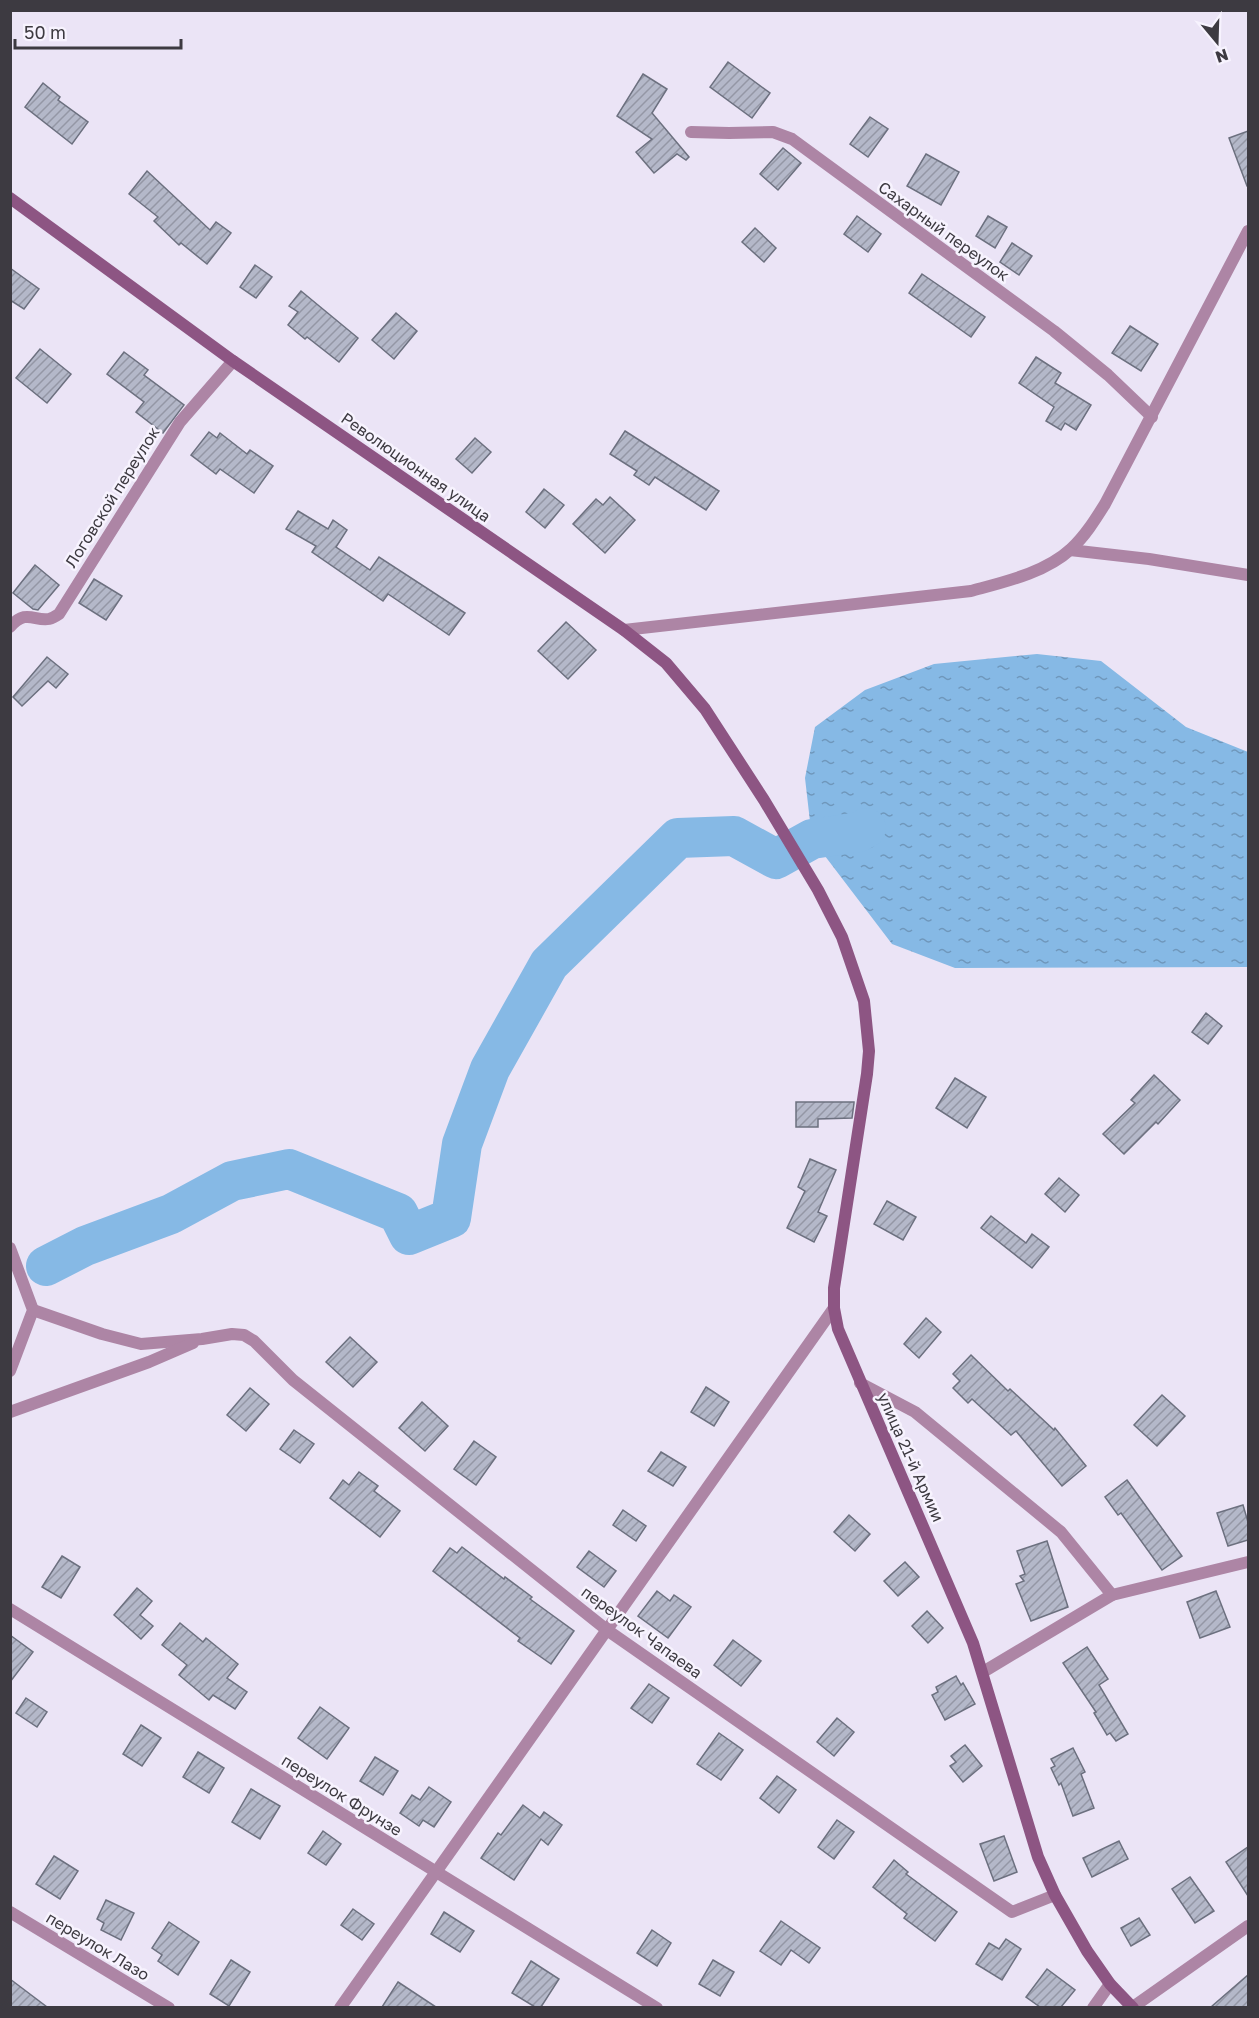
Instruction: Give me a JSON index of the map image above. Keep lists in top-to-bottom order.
{
  "streets": {
    "main road": ["Революционная улица", "улица 21-й Армии"],
    "street": [
      "Сахарный переулок",
      "Логовской переулок",
      "переулок Чапаева",
      "переулок Фрунзе",
      "переулок Лазо"
    ]
  },
  "crossings": [
    ["Революционная улица", "Логовской переулок"],
    ["Революционная улица", "улица 21-й Армии"],
    ["улица 21-й Армии", "переулок Чапаева"]
  ],
  "scale_bar": "50 m",
  "north": "bottom"
}
